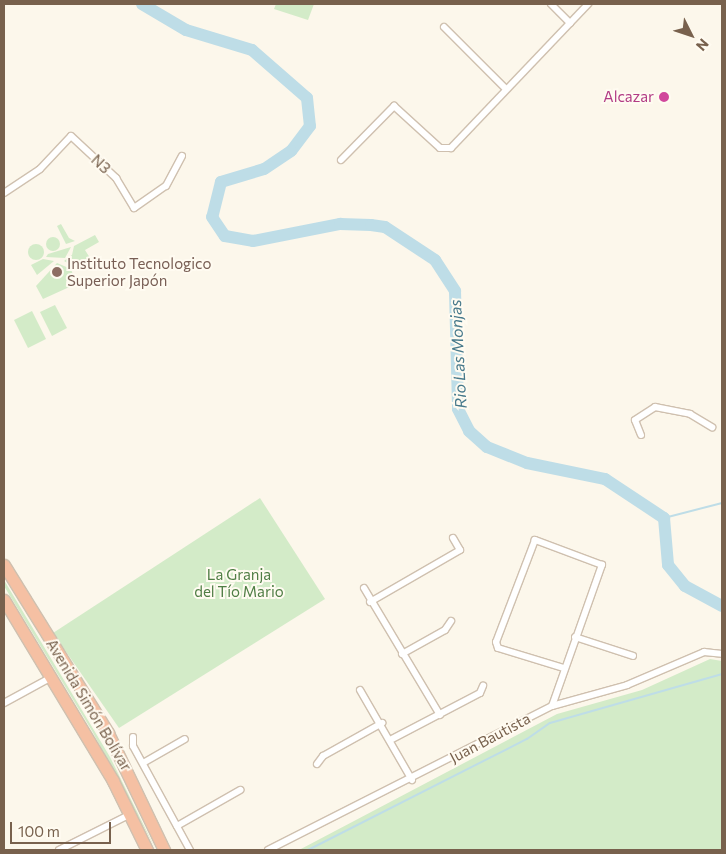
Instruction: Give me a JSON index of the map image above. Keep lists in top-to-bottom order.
{
  "streets": {
    "highway": ["Avenida Simón Bolívar"],
    "street": ["N3", "Juan Bautista"]
  },
  "water": ["Rio Las Monjas"],
  "parks": ["La Granja del Tío Mario"],
  "places": ["Alcazar", "Instituto Tecnologico Superior Japón"],
  "scale_bar": "100 m",
  "north": "bottom right"
}
